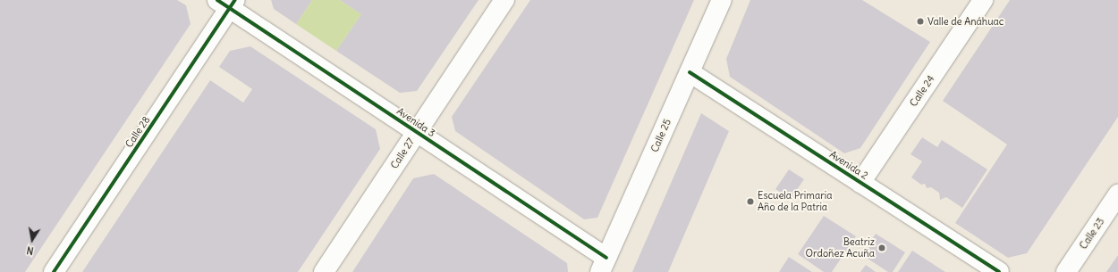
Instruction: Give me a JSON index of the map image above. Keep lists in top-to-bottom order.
{
  "streets": {
    "street": [
      "Calle 24",
      "Avenida 3",
      "Calle 28",
      "Calle 25",
      "Calle 27",
      "Avenida 2",
      "Calle 23"
    ]
  },
  "crossings": [
    ["Calle 24", "Avenida 2"],
    ["Avenida 3", "Calle 28"],
    ["Avenida 3", "Calle 25"],
    ["Avenida 3", "Calle 27"],
    ["Calle 25", "Avenida 2"]
  ],
  "places": ["Valle de Anáhuac", "Escuela Primaria Año de la Patria", "Beatriz Ordoñez Acuña"],
  "north": "bottom"
}
